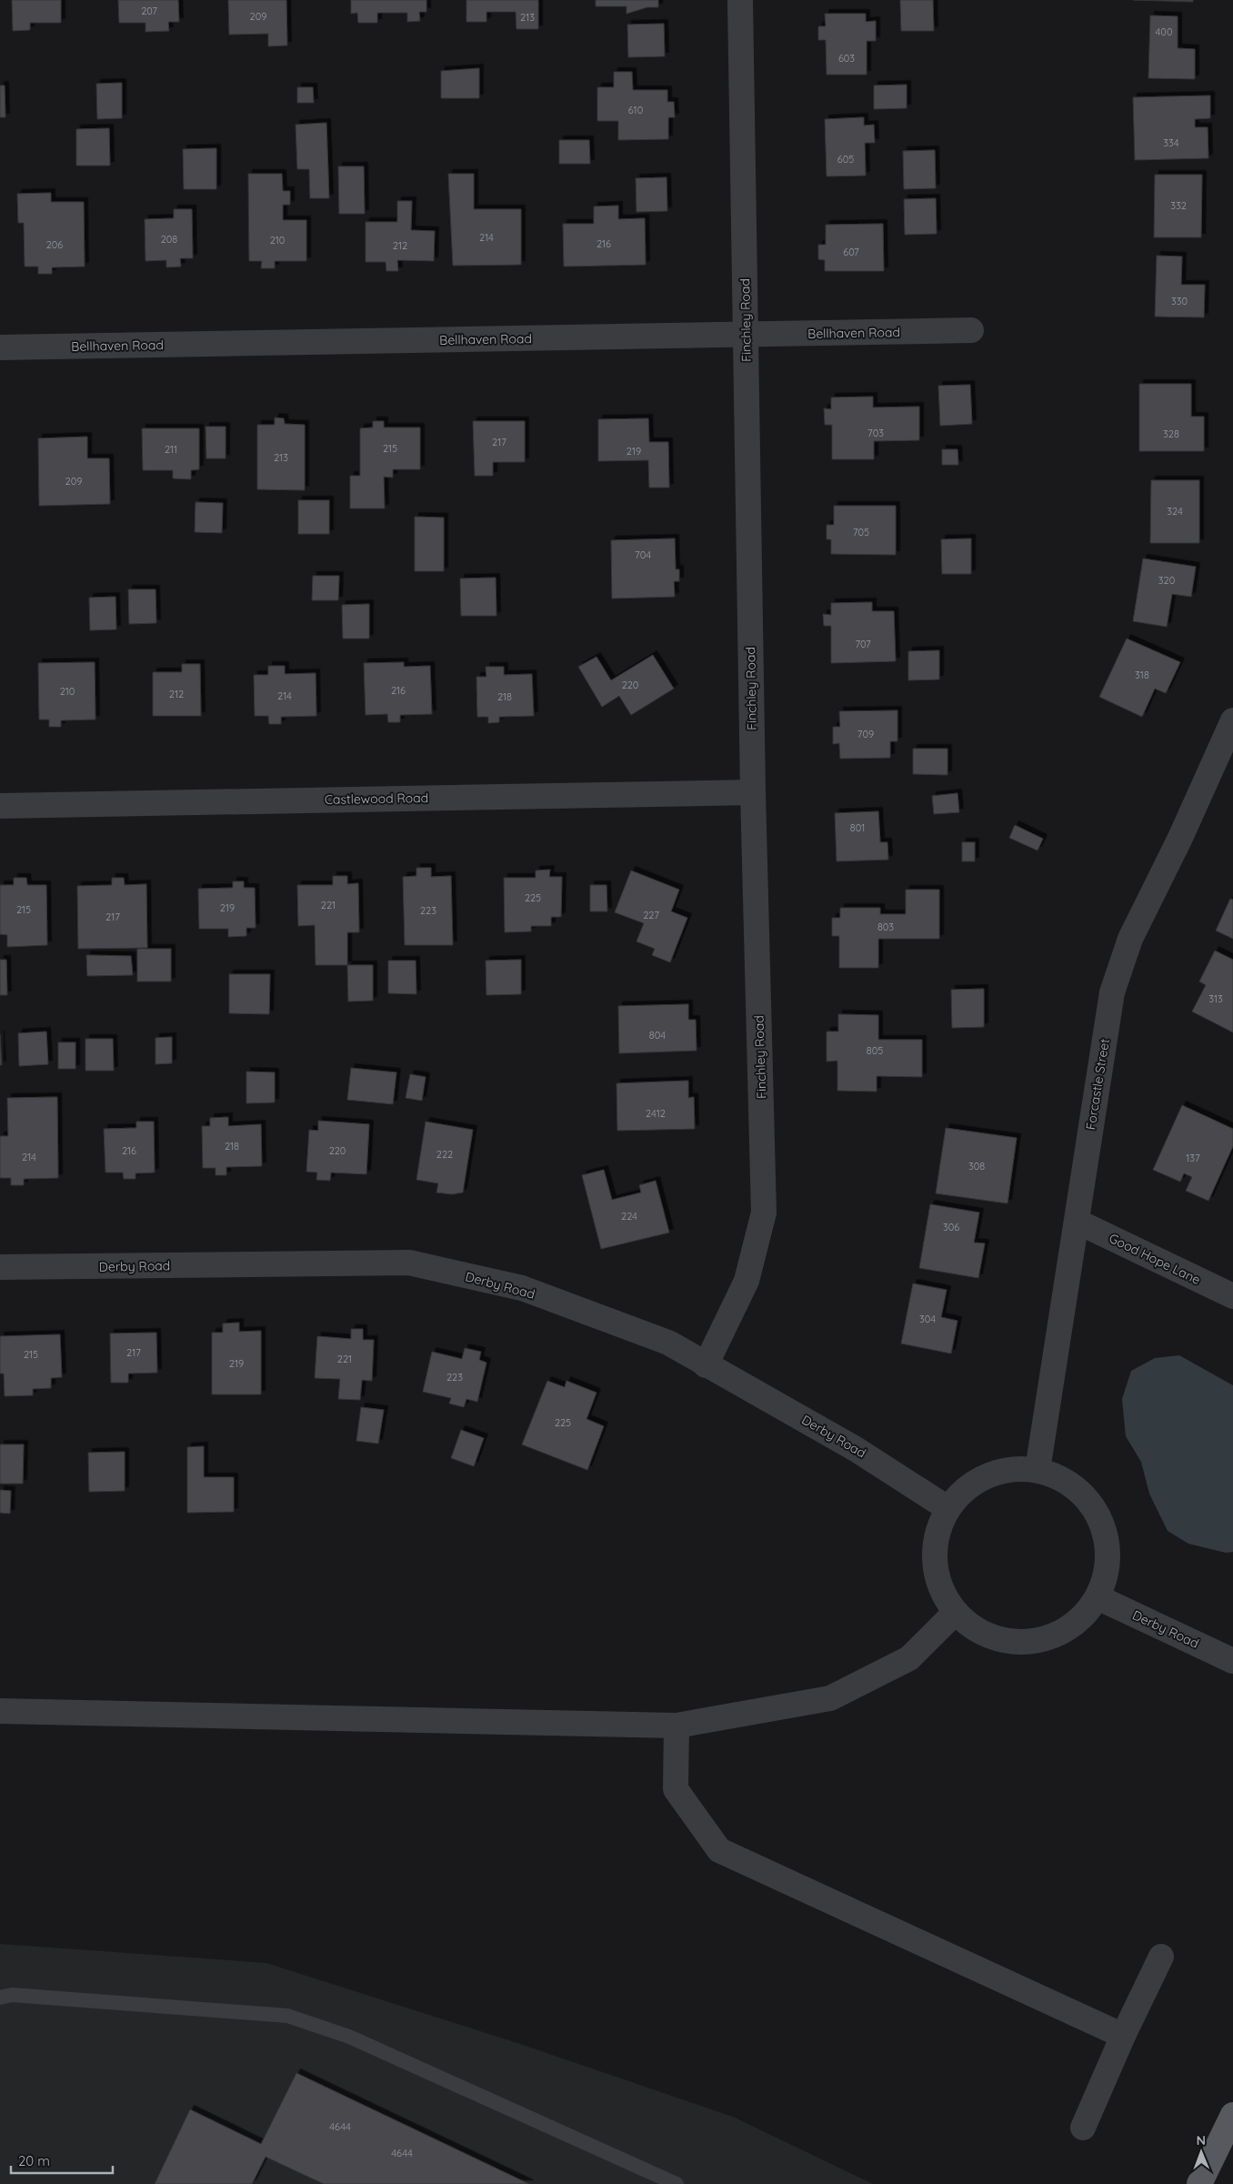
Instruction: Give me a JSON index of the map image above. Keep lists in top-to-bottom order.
{
  "streets": {
    "street": [
      "Finchley Road",
      "Bellhaven Road",
      "Castlewood Road",
      "Forcastle Street",
      "Good Hope Lane",
      "Derby Road"
    ]
  },
  "crossings": [
    ["Finchley Road", "Bellhaven Road"],
    ["Finchley Road", "Castlewood Road"],
    ["Finchley Road", "Derby Road"],
    ["Forcastle Street", "Good Hope Lane"]
  ],
  "house_numbers": [
    "207",
    "209",
    "213",
    "400",
    "603",
    "610",
    "334",
    "605",
    "332",
    "214",
    "208",
    "210",
    "216",
    "206",
    "212",
    "607",
    "330",
    "703",
    "328",
    "217",
    "215",
    "211",
    "219",
    "213",
    "209",
    "324",
    "705",
    "704",
    "320",
    "707",
    "318",
    "220",
    "216",
    "210",
    "212",
    "214",
    "218",
    "709",
    "801",
    "225",
    "221",
    "219",
    "215",
    "223",
    "227",
    "217",
    "803",
    "313",
    "804",
    "805",
    "2412",
    "218",
    "216",
    "220",
    "222",
    "214",
    "137",
    "308",
    "224",
    "306",
    "304",
    "217",
    "215",
    "221",
    "219",
    "223",
    "225",
    "4644",
    "4644"
  ],
  "scale_bar": "20 m",
  "north": "top"
}
